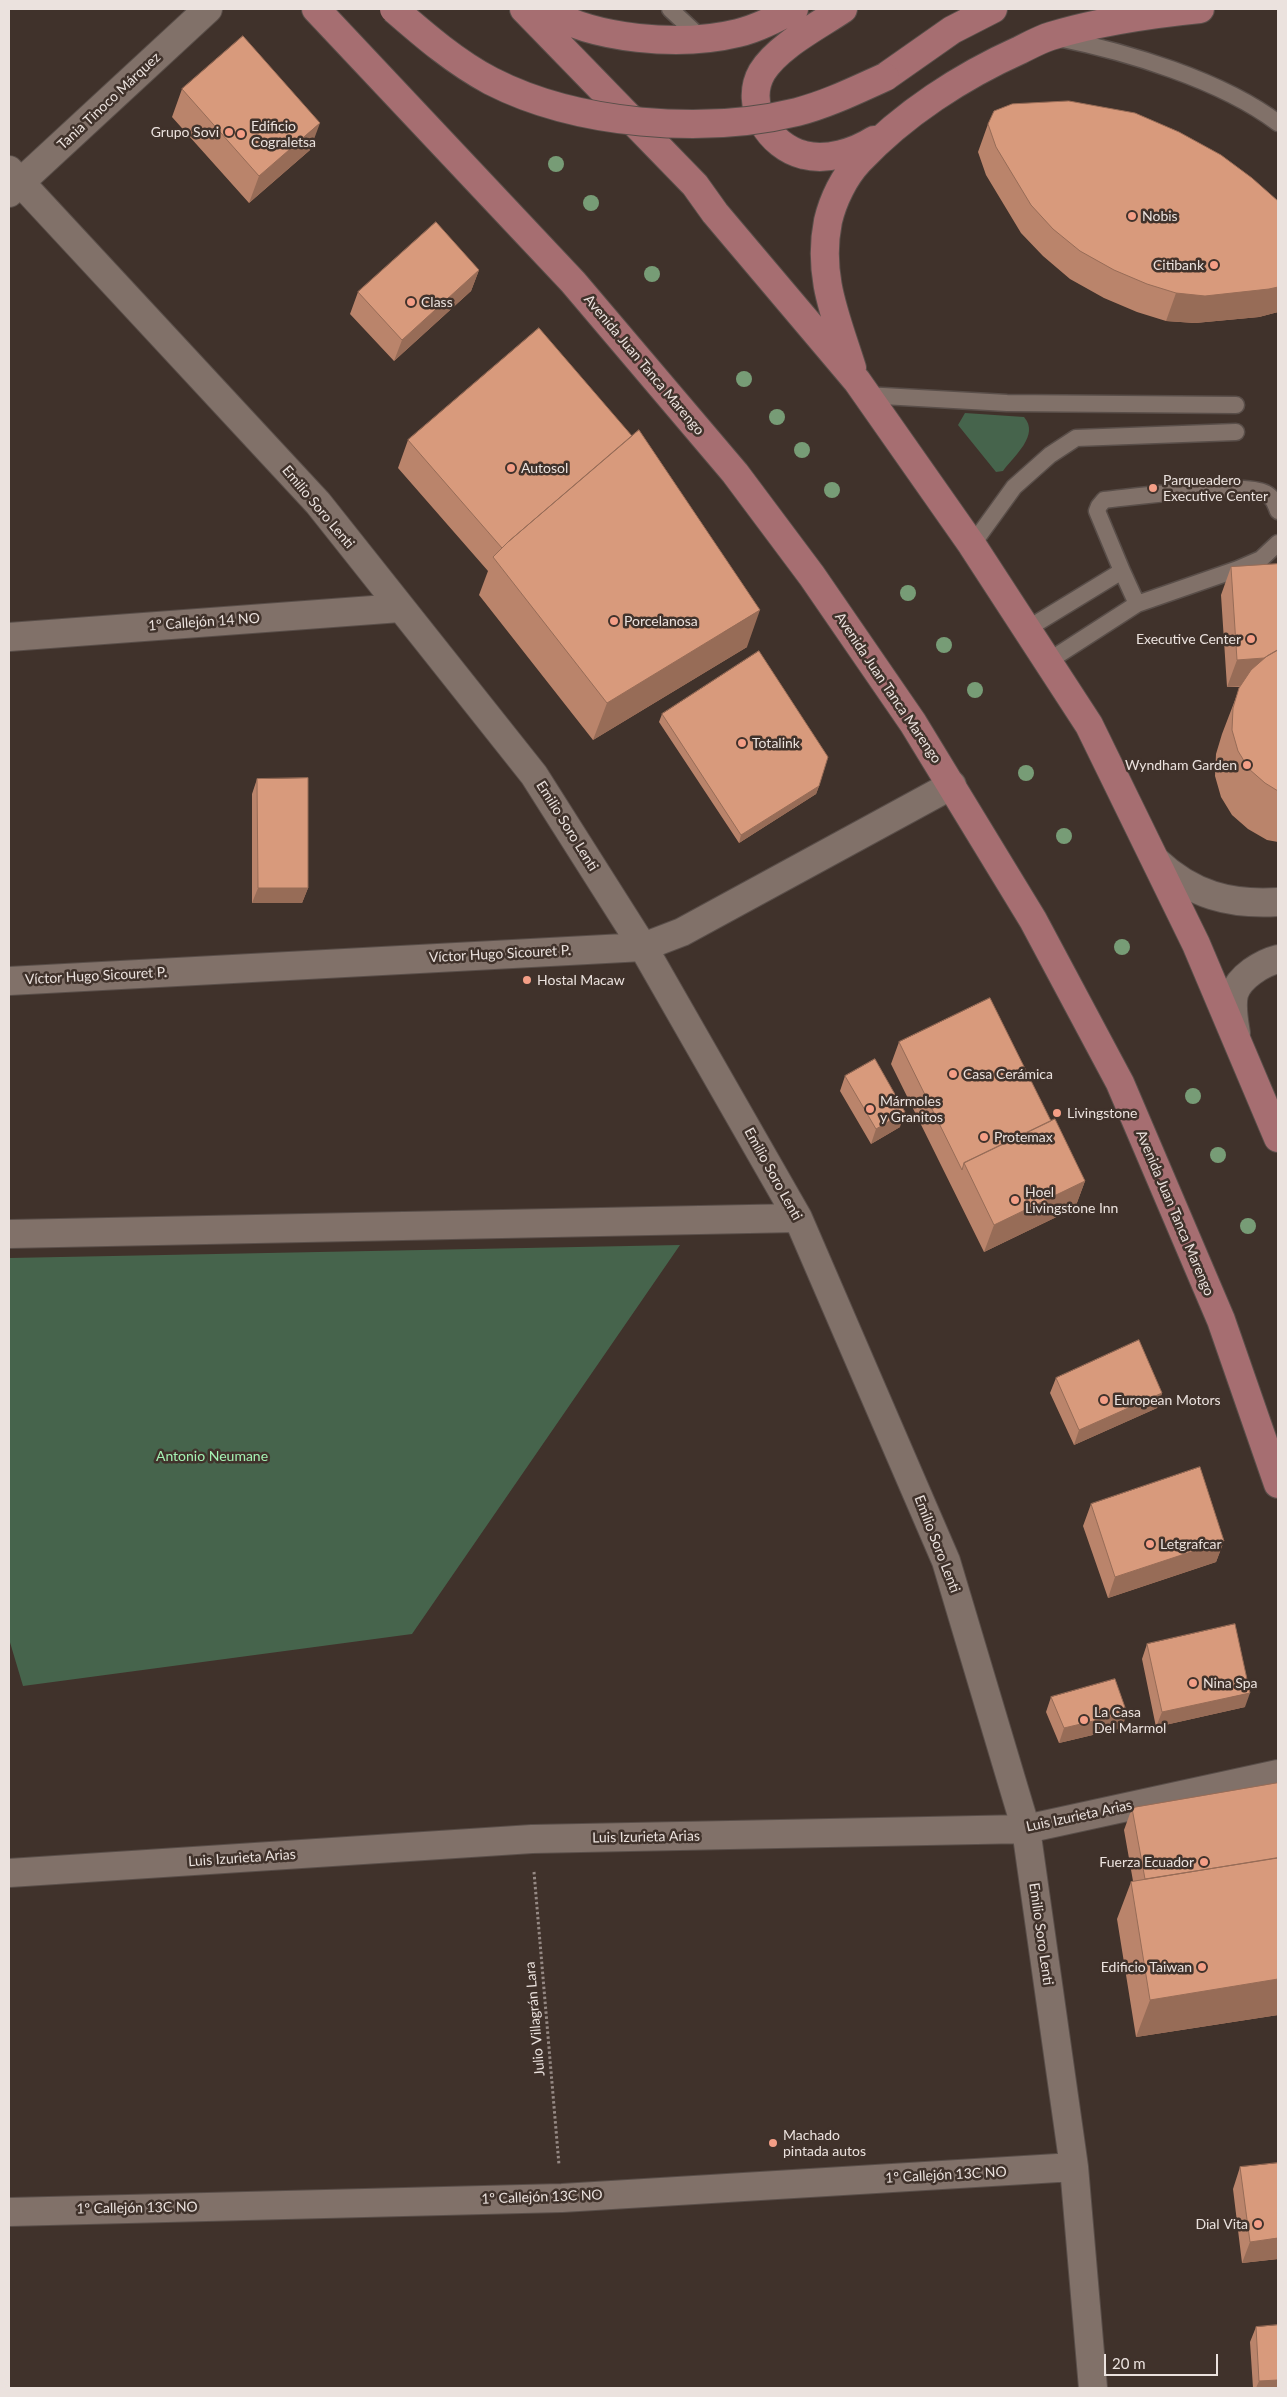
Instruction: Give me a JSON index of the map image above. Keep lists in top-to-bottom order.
{
  "streets": {
    "main road": ["Avenida Juan Tanca Marengo"],
    "street": [
      "Tania Tinoco Márquez",
      "Emilio Soro Lenti",
      "1º Callejón 14 NO",
      "Víctor Hugo Sicouret P.",
      "Luis Izurieta Arias",
      "1º Callejón 13C NO"
    ],
    "path": ["Julio Villagrán Lara"]
  },
  "crossings": [
    ["Tania Tinoco Márquez", "Emilio Soro Lenti"],
    ["Avenida Juan Tanca Marengo", "Víctor Hugo Sicouret P."],
    ["Emilio Soro Lenti", "1º Callejón 14 NO"],
    ["Emilio Soro Lenti", "Víctor Hugo Sicouret P."],
    ["Emilio Soro Lenti", "Luis Izurieta Arias"],
    ["Emilio Soro Lenti", "1º Callejón 13C NO"],
    ["Luis Izurieta Arias", "Julio Villagrán Lara"],
    ["Julio Villagrán Lara", "1º Callejón 13C NO"]
  ],
  "parks": ["Antonio Neumane"],
  "places": [
    "Grupo Sovi",
    "Edificio Cograletsa",
    "Nobis",
    "Citibank",
    "Class",
    "Autosol",
    "Parqueadero Executive Center",
    "Porcelanosa",
    "Executive Center",
    "Totalink",
    "Wyndham Garden",
    "Hostal Macaw",
    "Casa Cerámica",
    "Mármoles y Granitos",
    "Livingstone",
    "Protemax",
    "Hoel Livingstone Inn",
    "European Motors",
    "Letgrafcar",
    "Nina Spa",
    "La Casa Del Marmol",
    "Fuerza Ecuador",
    "Edificio Taiwan",
    "Machado pintada autos",
    "Dial Vita"
  ],
  "scale_bar": "20 m"
}
